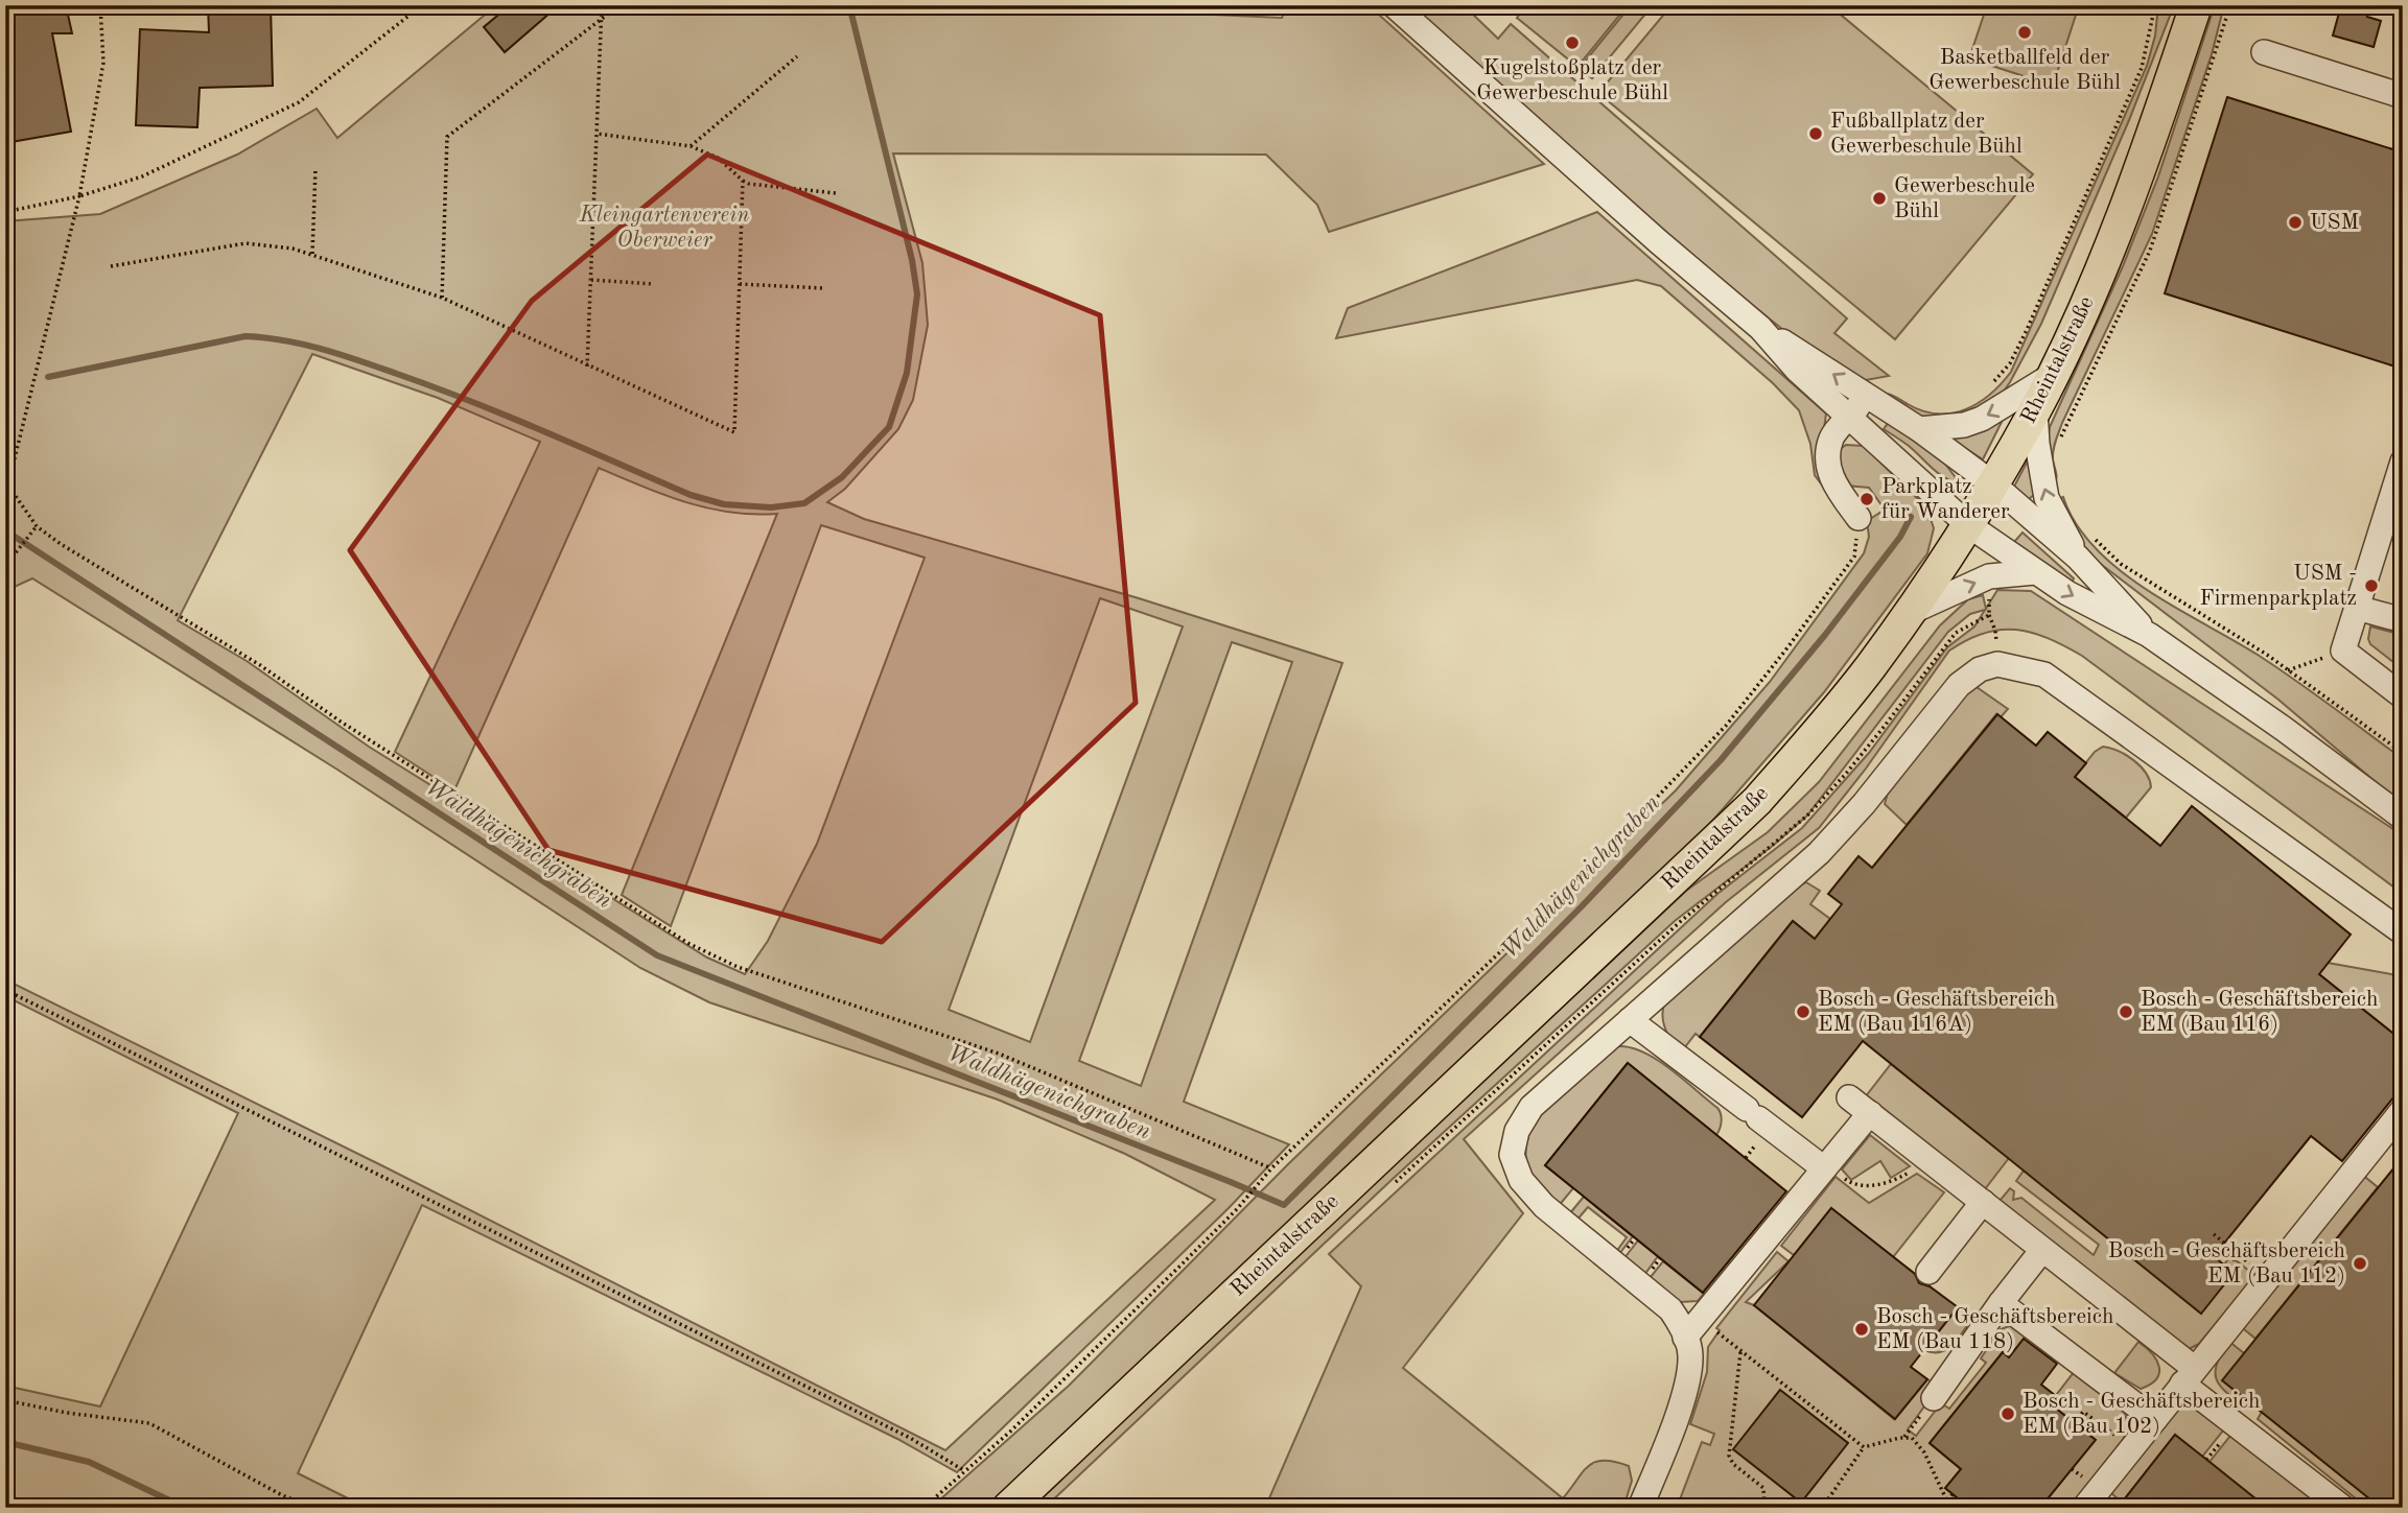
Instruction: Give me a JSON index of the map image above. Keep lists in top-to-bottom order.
{
  "streets": {
    "main road": ["Rheintalstraße"]
  },
  "water": ["Waldhägenichgraben"],
  "parks": ["Kleingartenverein Oberweier"],
  "places": [
    "Basketballfeld der Gewerbeschule Bühl",
    "Kugelstoßplatz der Gewerbeschule Bühl",
    "Fußballplatz der Gewerbeschule Bühl",
    "Gewerbeschule Bühl",
    "USM",
    "Parkplatz für Wanderer",
    "USM - Firmenparkplatz",
    "Bosch - Geschäftsbereich EM (Bau 116A)",
    "Bosch - Geschäftsbereich EM (Bau 116)",
    "Bosch - Geschäftsbereich EM (Bau 112)",
    "Bosch - Geschäftsbereich EM (Bau 118)",
    "Bosch - Geschäftsbereich EM (Bau 102)"
  ]
}
